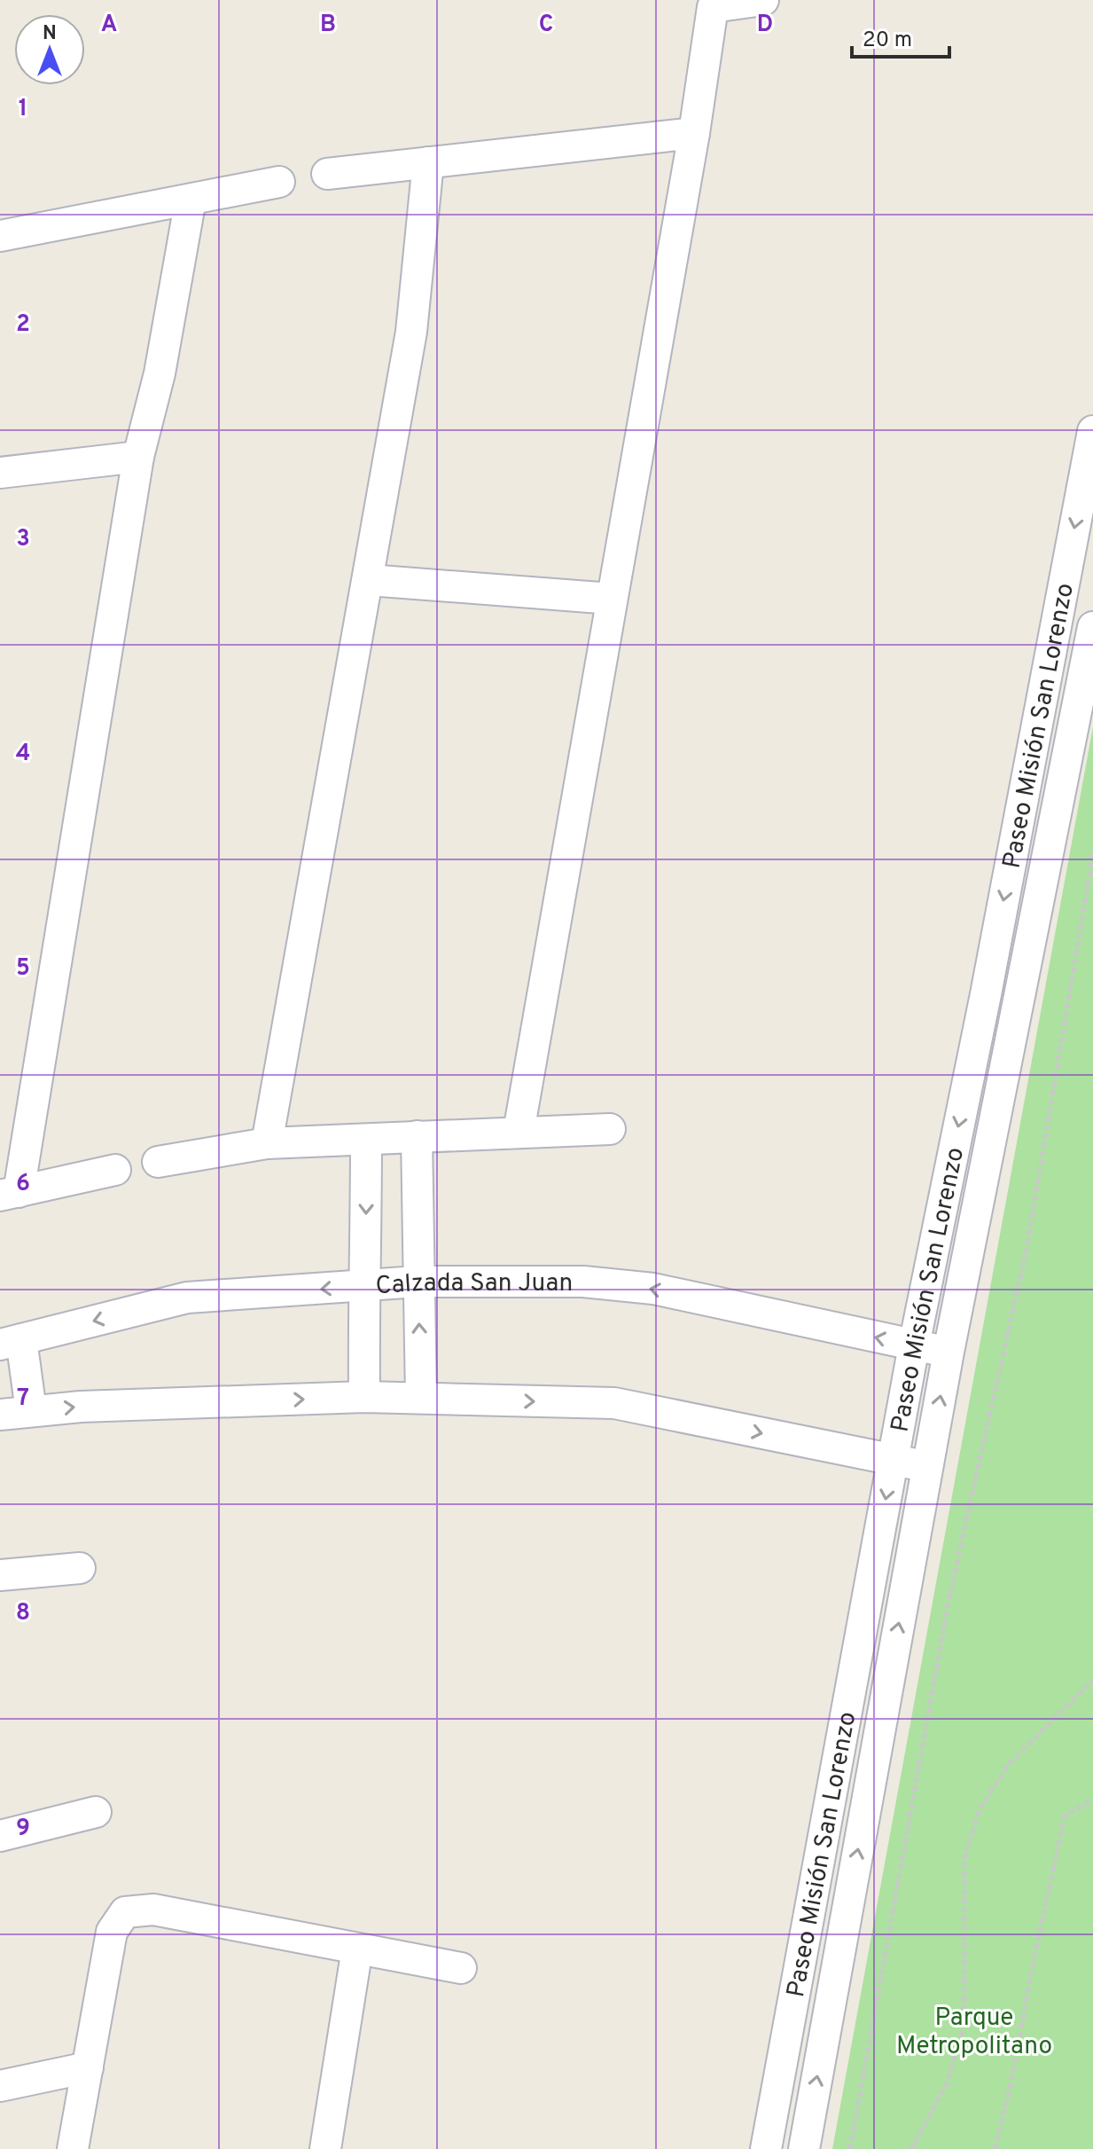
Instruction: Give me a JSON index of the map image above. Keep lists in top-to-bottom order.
{
  "streets": {
    "street": ["Paseo Misión San Lorenzo", "Calzada San Juan"]
  },
  "crossings": [
    ["Paseo Misión San Lorenzo", "Calzada San Juan"]
  ],
  "parks": ["Parque Metropolitano"],
  "scale_bar": "20 m",
  "north": "top",
  "grid": {
    "columns": [
      "A",
      "B",
      "C",
      "D"
    ],
    "rows": [
      "1",
      "2",
      "3",
      "4",
      "5",
      "6",
      "7",
      "8",
      "9"
    ]
  }
}
